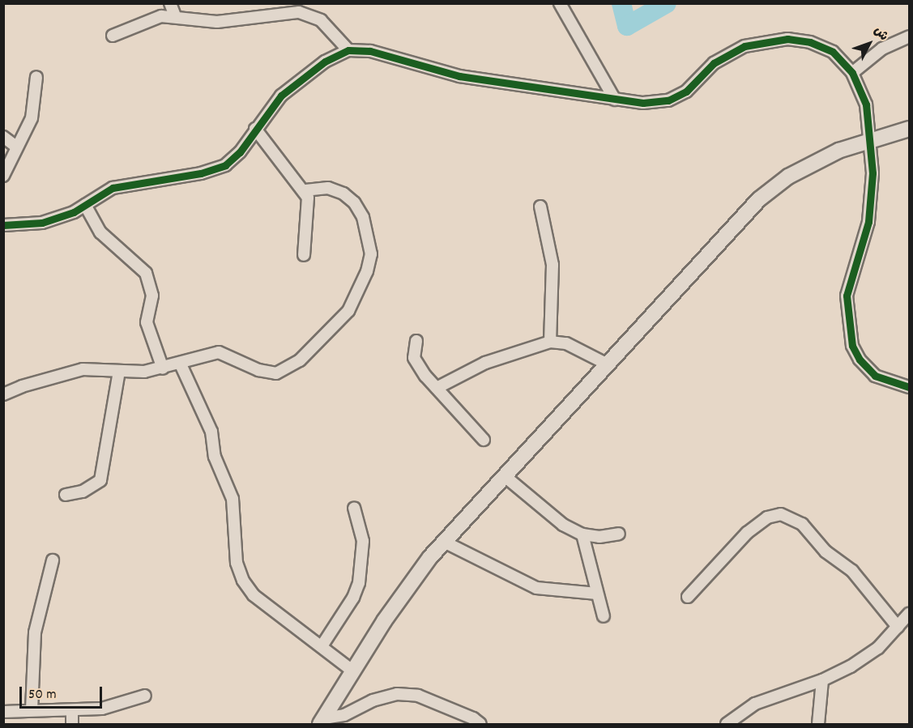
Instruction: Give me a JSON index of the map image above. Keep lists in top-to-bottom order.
{
  "scale_bar": "50 m",
  "north": "top right"
}
